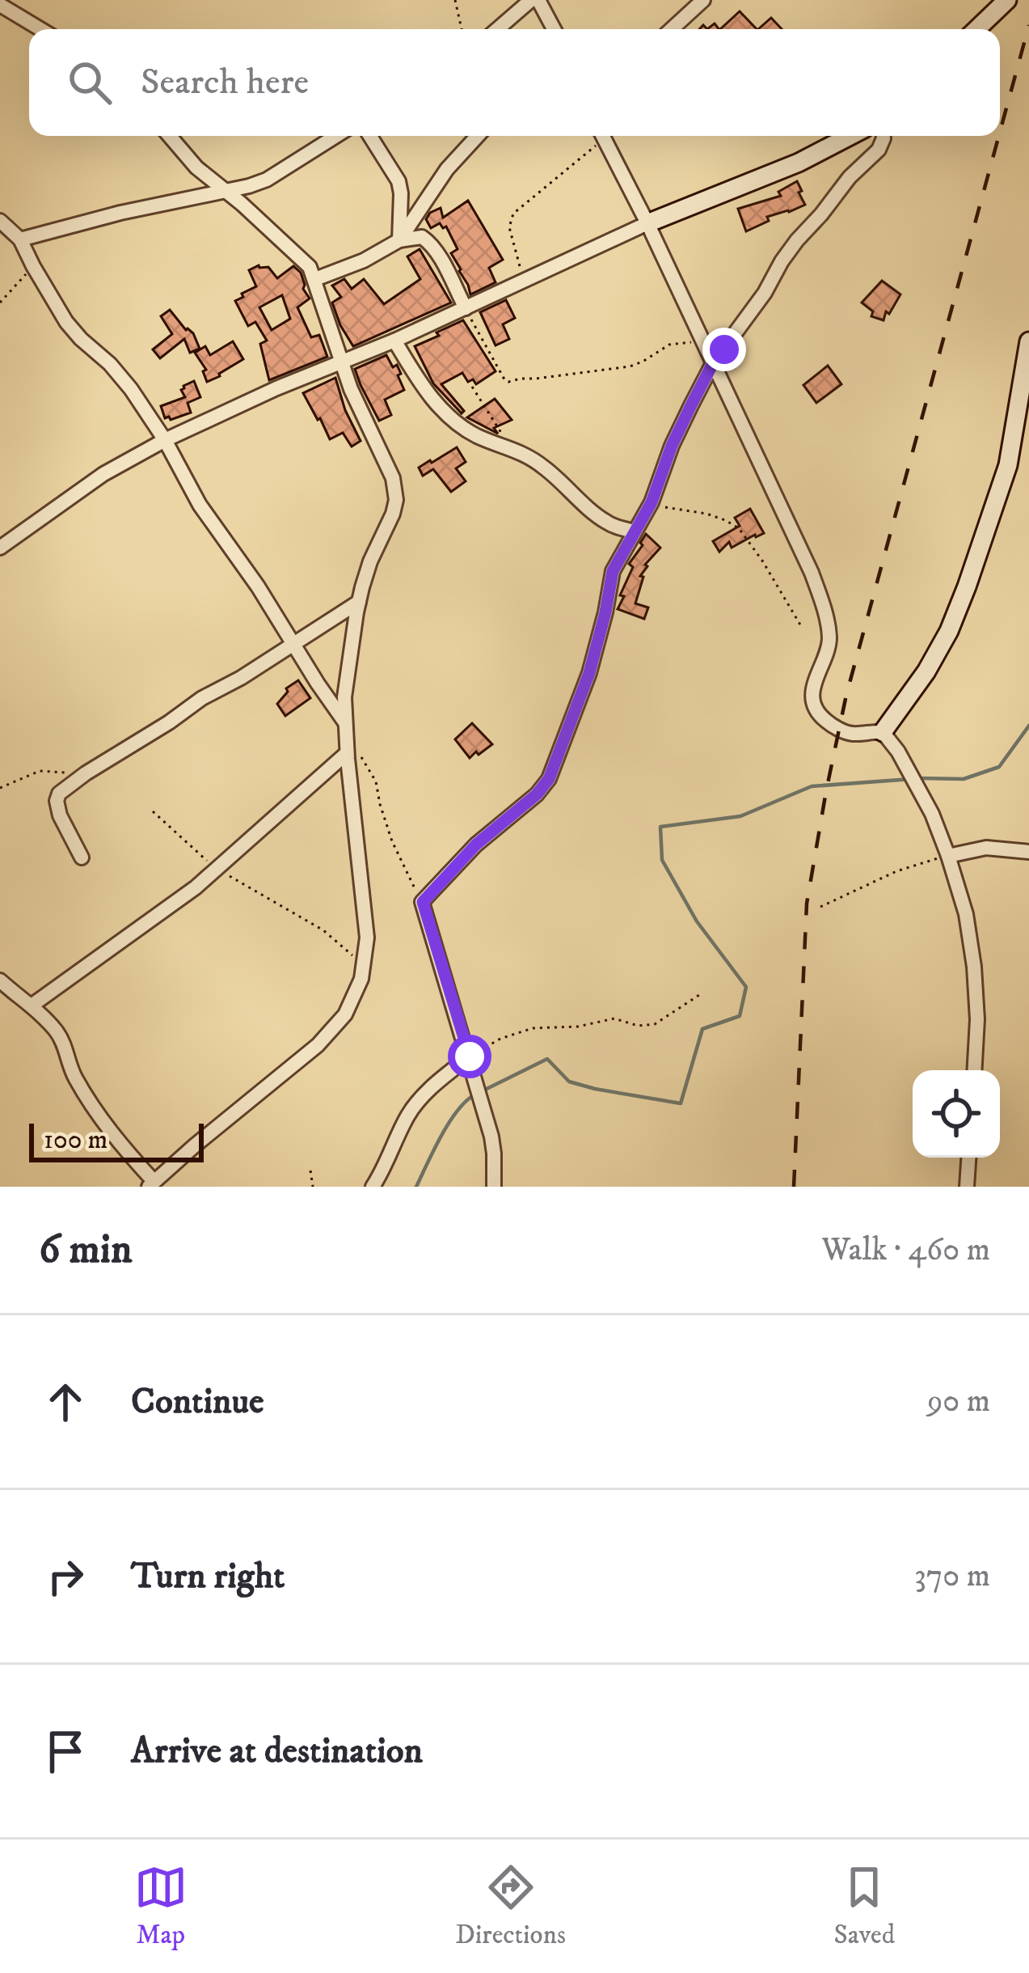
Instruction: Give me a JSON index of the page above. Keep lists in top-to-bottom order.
{
  "scale_bar": "100 m",
  "page": {
    "search": "Search here",
    "scale": "100 m",
    "heading": ["6 min", "Walk · 460 m"],
    "list": [
      ["Continue", "90 m"],
      ["Turn right", "370 m"],
      "Arrive at destination"
    ],
    "nav": ["Map", "Directions", "Saved"]
  }
}
